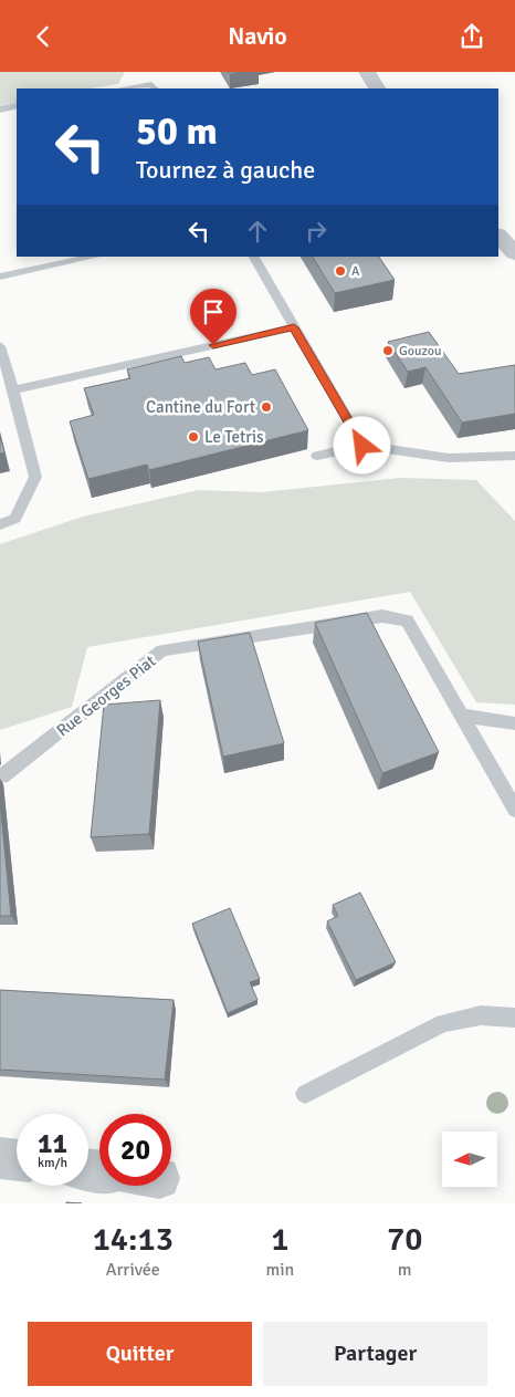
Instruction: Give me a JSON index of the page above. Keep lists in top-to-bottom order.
{
  "streets": {
    "lane": ["Rue Georges Piat"]
  },
  "places": [
    "A",
    "Gouzou",
    "Cantine du Fort",
    "Le Tetris"
  ],
  "north": "left",
  "page": {
    "header": "Navio",
    "turn": ["50 m", "Tournez à gauche"],
    "speed": "11 km/h",
    "limit": "20",
    "eta": [
      "14:13",
      "Arrivée",
      "1",
      "min",
      "70",
      "m"
    ],
    "buttons": ["Quitter", "Partager"]
  }
}
